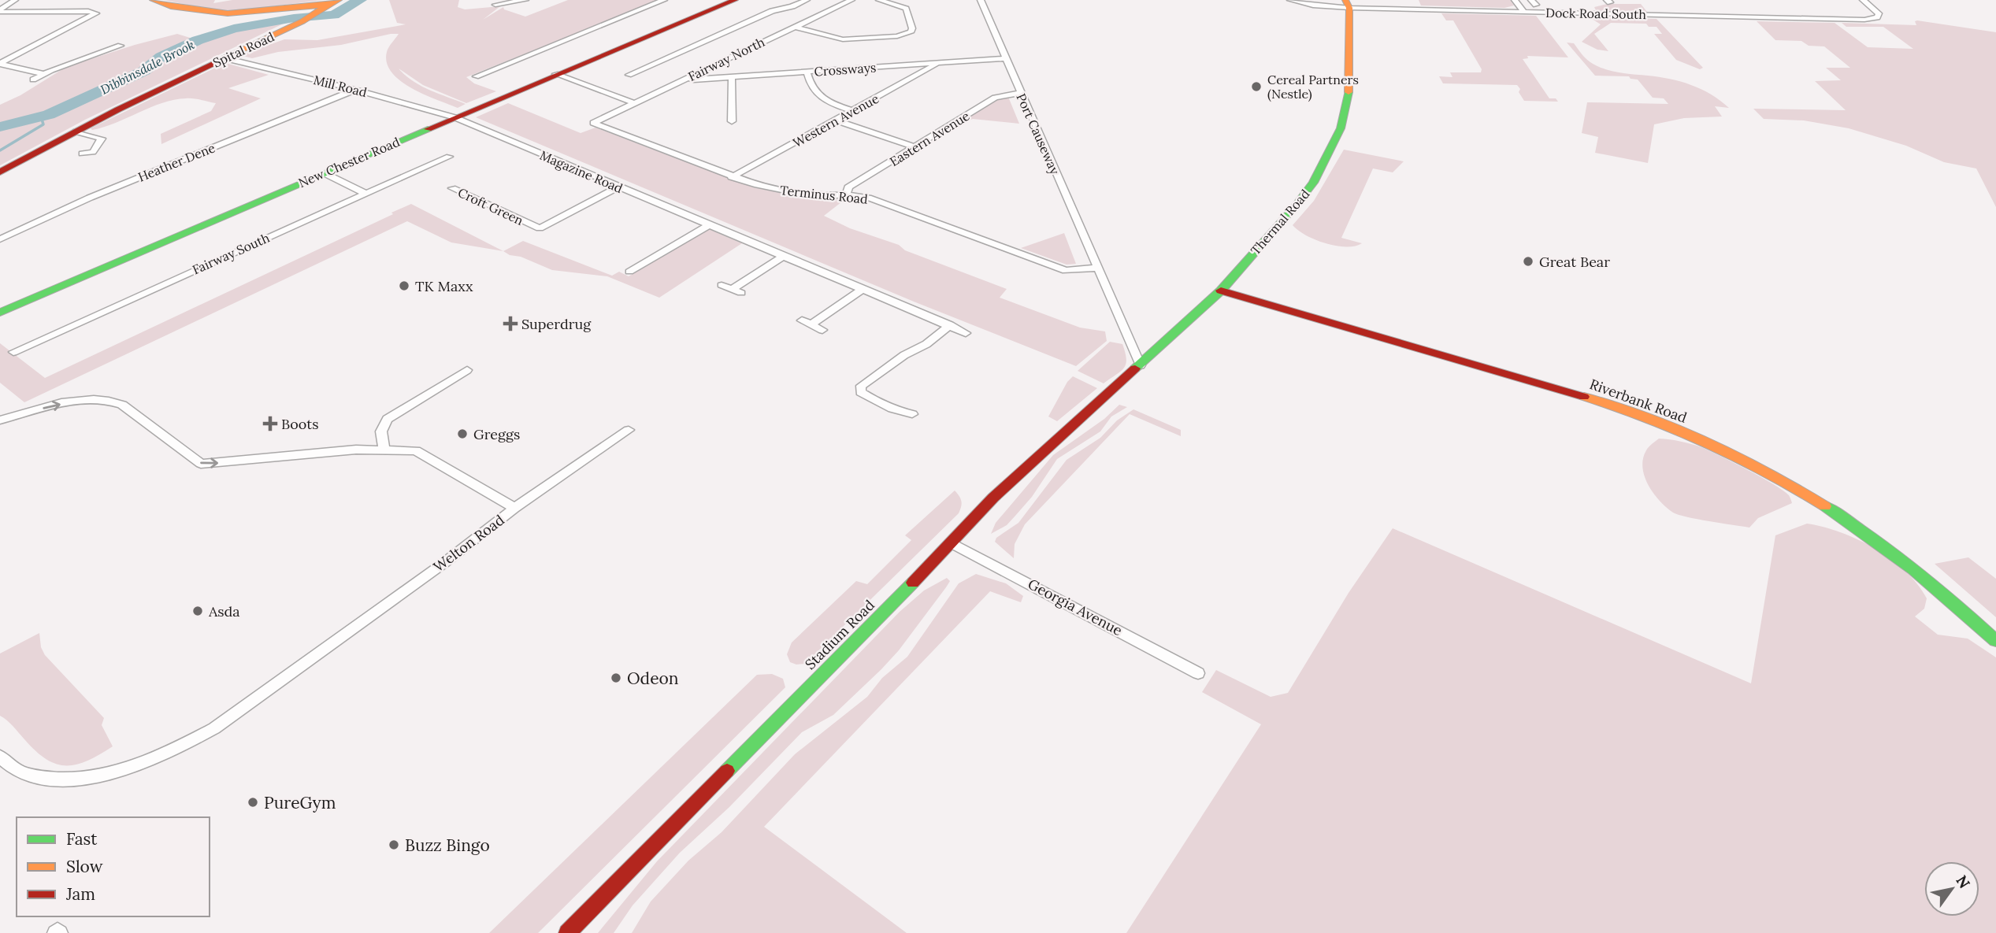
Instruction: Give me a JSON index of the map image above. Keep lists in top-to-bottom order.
{
  "streets": {
    "main road": [
      "Spital Road",
      "New Chester Road",
      "Thermal Road",
      "Riverbank Road",
      "Stadium Road"
    ],
    "street": [
      "Dock Road South",
      "Fairway North",
      "Crossways",
      "Mill Road",
      "Western Avenue",
      "Port Causeway",
      "Eastern Avenue",
      "Heather Dene",
      "Magazine Road",
      "Terminus Road",
      "Croft Green",
      "Fairway South",
      "Welton Road",
      "Georgia Avenue"
    ]
  },
  "crossings": [
    ["Dock Road South", "Thermal Road"],
    ["Spital Road", "Mill Road"],
    ["Fairway North", "Crossways"],
    ["Fairway North", "Terminus Road"],
    ["Crossways", "Western Avenue"],
    ["Crossways", "Port Causeway"],
    ["Mill Road", "Heather Dene"],
    ["Mill Road", "New Chester Road"],
    ["Mill Road", "Magazine Road"],
    ["Western Avenue", "Terminus Road"],
    ["Port Causeway", "Eastern Avenue"],
    ["Port Causeway", "Terminus Road"],
    ["Port Causeway", "Thermal Road"],
    ["Port Causeway", "Stadium Road"],
    ["Eastern Avenue", "Terminus Road"],
    ["New Chester Road", "Magazine Road"],
    ["Magazine Road", "Croft Green"],
    ["Thermal Road", "Riverbank Road"],
    ["Thermal Road", "Stadium Road"],
    ["Georgia Avenue", "Stadium Road"]
  ],
  "water": ["Dibbinsdale Brook"],
  "places": {
    "other": [
      "Cereal Partners (Nestle)",
      "Great Bear",
      "TK Maxx",
      "Greggs",
      "Asda",
      "Odeon",
      "PureGym",
      "Buzz Bingo"
    ],
    "health": ["Superdrug", "Boots"]
  },
  "legend": ["Fast", "Slow", "Jam"],
  "north": "top right"
}
